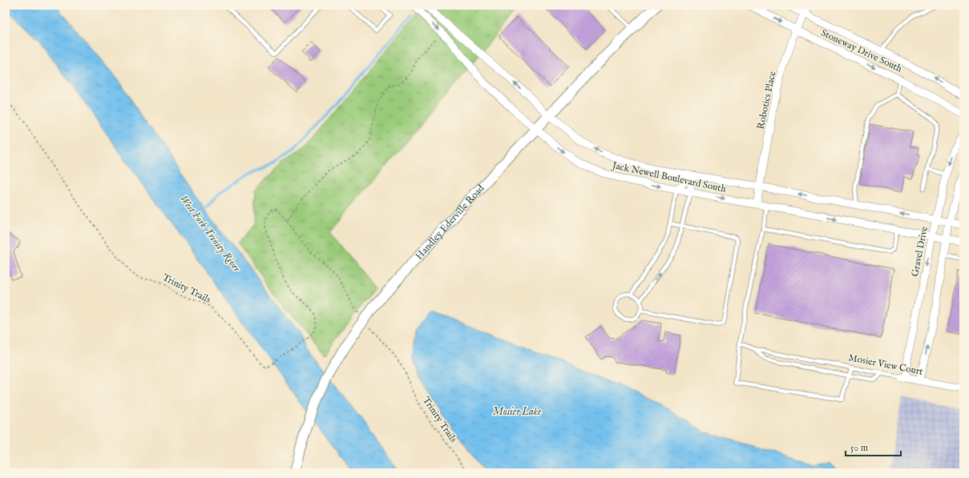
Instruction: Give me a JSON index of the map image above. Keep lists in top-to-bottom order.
{
  "streets": {
    "main road": ["Handley Ederville Road"],
    "street": [
      "Stoneway Drive South",
      "Robotics Place",
      "Jack Newell Boulevard South",
      "Gravel Drive",
      "Mosier View Court"
    ],
    "path": ["Trinity Trails"]
  },
  "crossings": [
    ["Stoneway Drive South", "Robotics Place"],
    ["Robotics Place", "Jack Newell Boulevard South"],
    ["Jack Newell Boulevard South", "Handley Ederville Road"],
    ["Jack Newell Boulevard South", "Gravel Drive"],
    ["Gravel Drive", "Mosier View Court"]
  ],
  "water": ["West Fork Trinity River", "Mosier Lake"],
  "scale_bar": "50 m"
}
